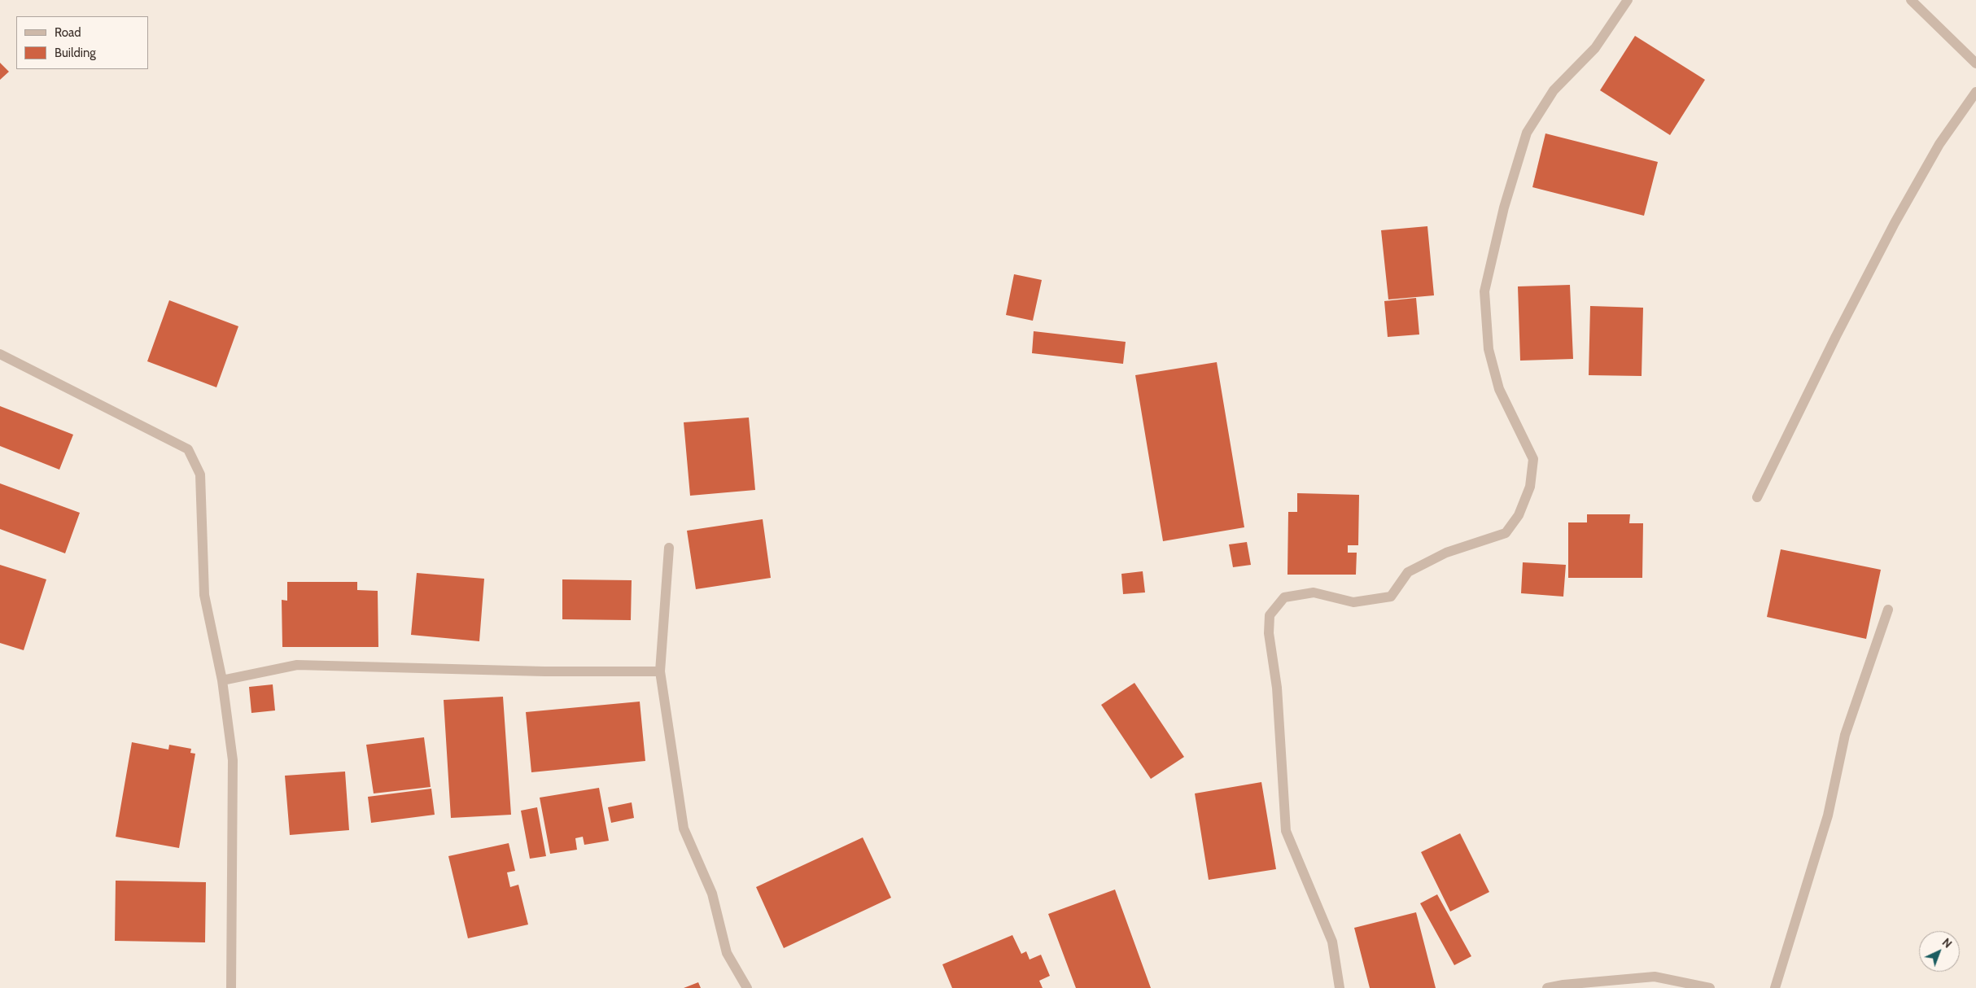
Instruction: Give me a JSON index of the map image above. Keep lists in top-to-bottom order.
{
  "legend": ["Road", "Building"],
  "north": "top right"
}
